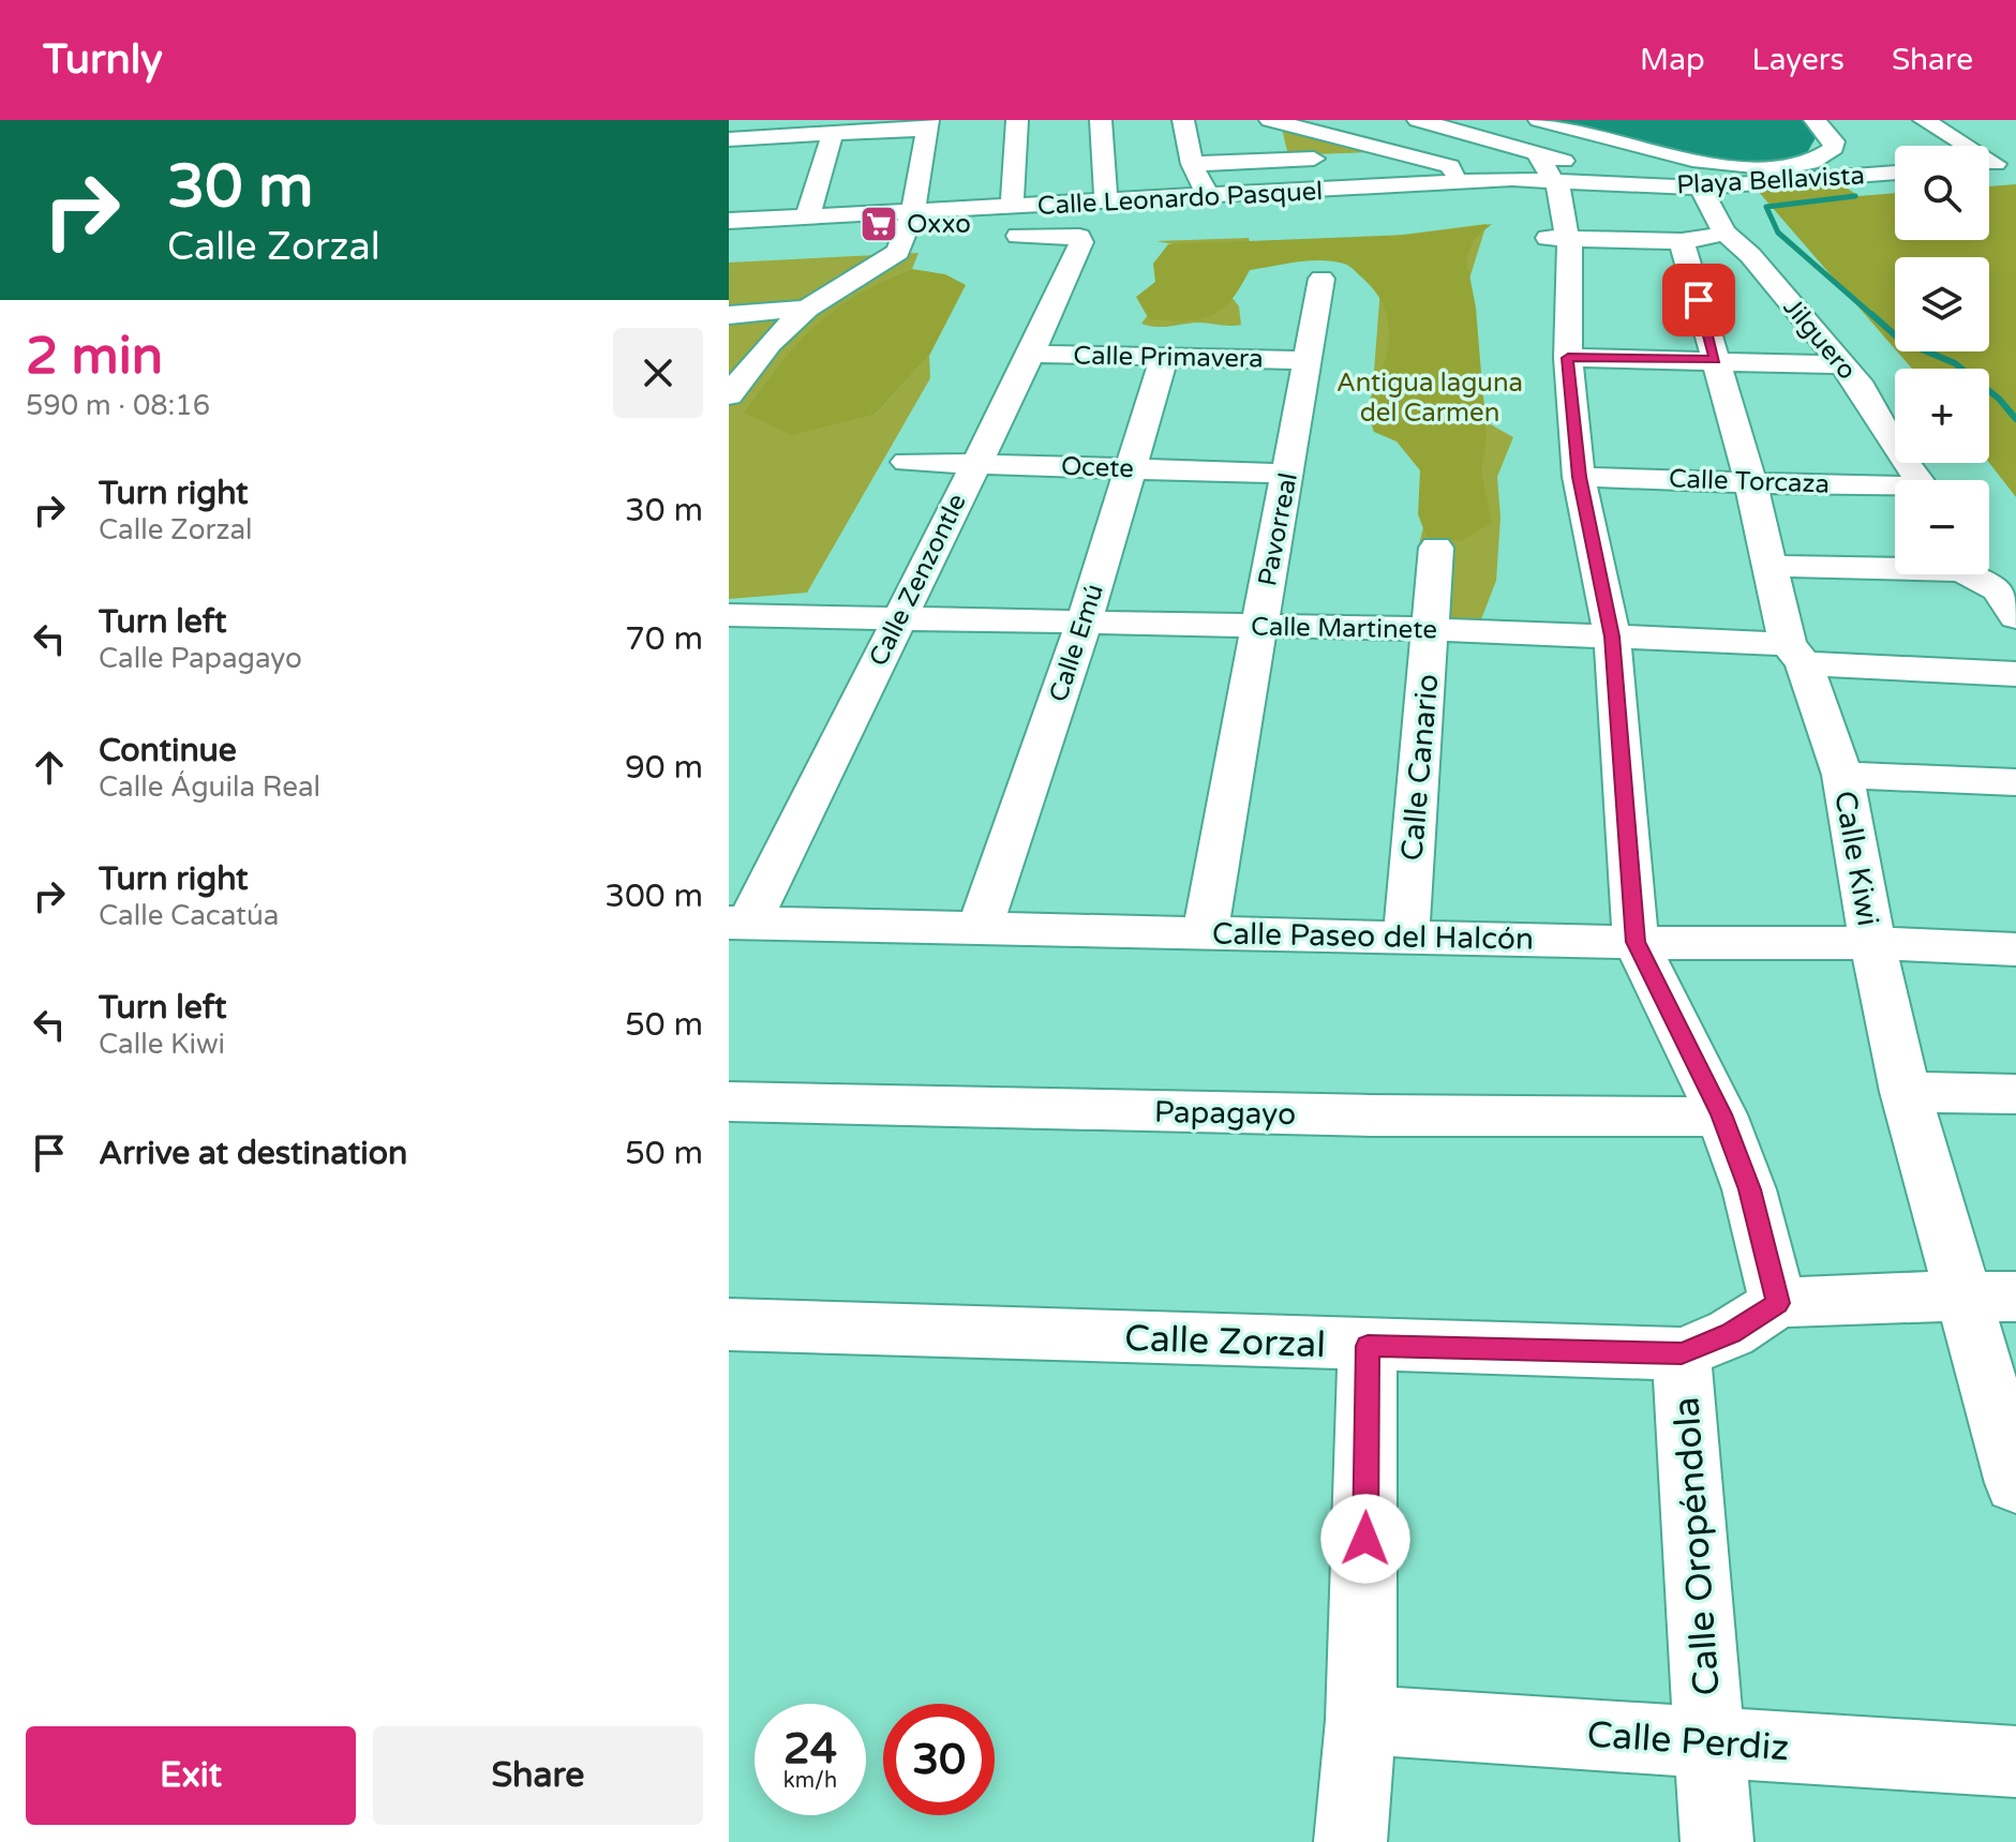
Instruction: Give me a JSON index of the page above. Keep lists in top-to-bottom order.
{
  "streets": {
    "street": [
      "Playa Bellavista",
      "Calle Leonardo Pasquel",
      "Jilguero",
      "Calle Primavera",
      "Ocete",
      "Calle Torcaza",
      "Pavorreal",
      "Calle Zenzontle",
      "Calle Martinete",
      "Calle Emú",
      "Calle Canario",
      "Calle Kiwi",
      "Calle Paseo del Halcón",
      "Papagayo",
      "Calle Zorzal",
      "Calle Oropéndola",
      "Calle Perdiz"
    ]
  },
  "crossings": [
    ["Playa Bellavista", "Calle Leonardo Pasquel"],
    ["Playa Bellavista", "Jilguero"],
    ["Calle Primavera", "Pavorreal"],
    ["Calle Primavera", "Calle Zenzontle"],
    ["Calle Primavera", "Calle Emú"],
    ["Ocete", "Pavorreal"],
    ["Ocete", "Calle Zenzontle"],
    ["Ocete", "Calle Emú"],
    ["Calle Torcaza", "Calle Kiwi"],
    ["Pavorreal", "Calle Martinete"],
    ["Pavorreal", "Calle Paseo del Halcón"],
    ["Calle Zenzontle", "Calle Martinete"],
    ["Calle Zenzontle", "Calle Paseo del Halcón"],
    ["Calle Martinete", "Calle Emú"],
    ["Calle Martinete", "Calle Canario"],
    ["Calle Martinete", "Calle Kiwi"],
    ["Calle Emú", "Calle Paseo del Halcón"],
    ["Calle Canario", "Calle Paseo del Halcón"],
    ["Calle Kiwi", "Calle Paseo del Halcón"],
    ["Calle Zorzal", "Calle Oropéndola"],
    ["Calle Oropéndola", "Calle Perdiz"]
  ],
  "parks": ["Antigua laguna del Carmen"],
  "places": {
    "supermarket": ["Oxxo"]
  },
  "page": {
    "header": "Turnly",
    "nav": ["Map", "Layers", "Share"],
    "turn": ["30 m", "Calle Zorzal"],
    "map_buttons": ["+", "−"],
    "heading": ["2 min", "590 m · 08:16"],
    "list": [
      {
        "name": "Turn right",
        "note": "Calle Zorzal",
        "value": "30 m"
      },
      {
        "name": "Turn left",
        "note": "Calle Papagayo",
        "value": "70 m"
      },
      {
        "name": "Continue",
        "note": "Calle Águila Real",
        "value": "90 m"
      },
      {
        "name": "Turn right",
        "note": "Calle Cacatúa",
        "value": "300 m"
      },
      {
        "name": "Turn left",
        "note": "Calle Kiwi",
        "value": "50 m"
      },
      {
        "name": "Arrive at destination",
        "value": "50 m"
      }
    ],
    "speed": "24 km/h",
    "limit": "30",
    "buttons": ["Exit", "Share"]
  }
}
